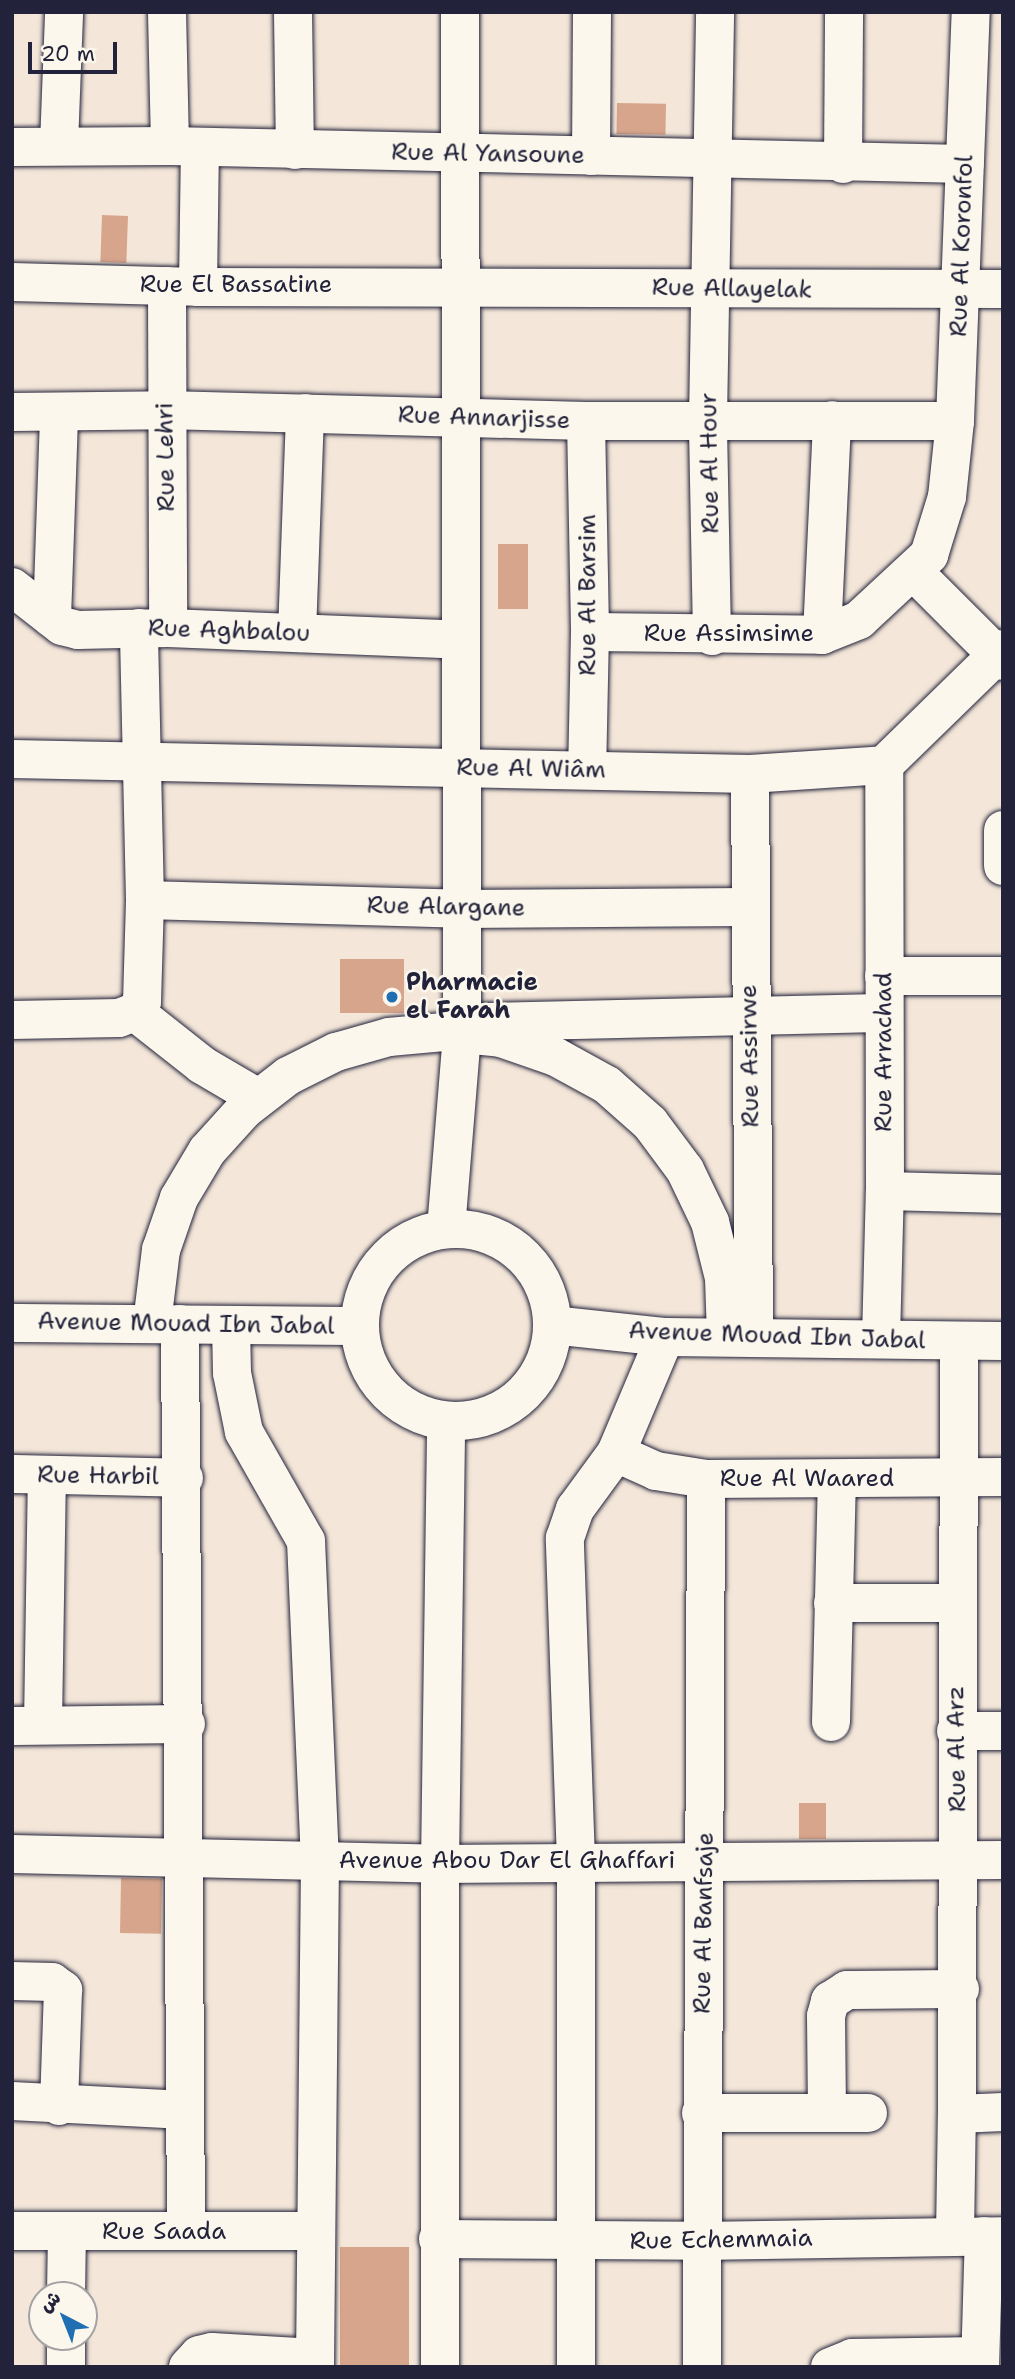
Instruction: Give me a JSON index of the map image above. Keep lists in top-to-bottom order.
{
  "streets": {
    "street": [
      "Rue Al Yansoune",
      "Rue Al Koronfol",
      "Rue El Bassatine",
      "Rue Allayelak",
      "Rue Annarjisse",
      "Rue Lehri",
      "Rue Al Hour",
      "Rue Al Barsim",
      "Rue Aghbalou",
      "Rue Assimsime",
      "Rue Al Wiâm",
      "Rue Alargane",
      "Rue Arrachad",
      "Rue Assirwe",
      "Avenue Mouad Ibn Jabal",
      "Rue Harbil",
      "Rue Al Waared",
      "Rue Al Arz",
      "Avenue Abou Dar El Ghaffari",
      "Rue Al Banfsaje",
      "Rue Saada",
      "Rue Echemmaia"
    ]
  },
  "crossings": [
    ["Rue Al Yansoune", "Rue Al Koronfol"],
    ["Rue Al Yansoune", "Rue Lehri"],
    ["Rue Al Yansoune", "Rue Al Hour"],
    ["Rue Al Koronfol", "Rue Allayelak"],
    ["Rue Al Koronfol", "Rue Annarjisse"],
    ["Rue Al Koronfol", "Rue Assimsime"],
    ["Rue El Bassatine", "Rue Allayelak"],
    ["Rue El Bassatine", "Rue Lehri"],
    ["Rue Allayelak", "Rue Al Hour"],
    ["Rue Annarjisse", "Rue Lehri"],
    ["Rue Annarjisse", "Rue Al Hour"],
    ["Rue Annarjisse", "Rue Al Barsim"],
    ["Rue Lehri", "Rue Aghbalou"],
    ["Rue Lehri", "Rue Al Wiâm"],
    ["Rue Lehri", "Rue Alargane"],
    ["Rue Al Hour", "Rue Assimsime"],
    ["Rue Al Barsim", "Rue Assimsime"],
    ["Rue Al Barsim", "Rue Al Wiâm"],
    ["Rue Al Wiâm", "Rue Arrachad"],
    ["Rue Al Wiâm", "Rue Assirwe"],
    ["Rue Alargane", "Rue Assirwe"],
    ["Rue Arrachad", "Avenue Mouad Ibn Jabal"],
    ["Rue Assirwe", "Avenue Mouad Ibn Jabal"],
    ["Avenue Mouad Ibn Jabal", "Rue Al Arz"],
    ["Rue Al Waared", "Rue Al Arz"],
    ["Rue Al Waared", "Rue Al Banfsaje"],
    ["Rue Al Arz", "Avenue Abou Dar El Ghaffari"],
    ["Rue Al Arz", "Rue Echemmaia"],
    ["Avenue Abou Dar El Ghaffari", "Rue Al Banfsaje"],
    ["Rue Al Banfsaje", "Rue Echemmaia"]
  ],
  "places": ["Pharmacie el Farah"],
  "scale_bar": "20 m",
  "north": "top left"
}
